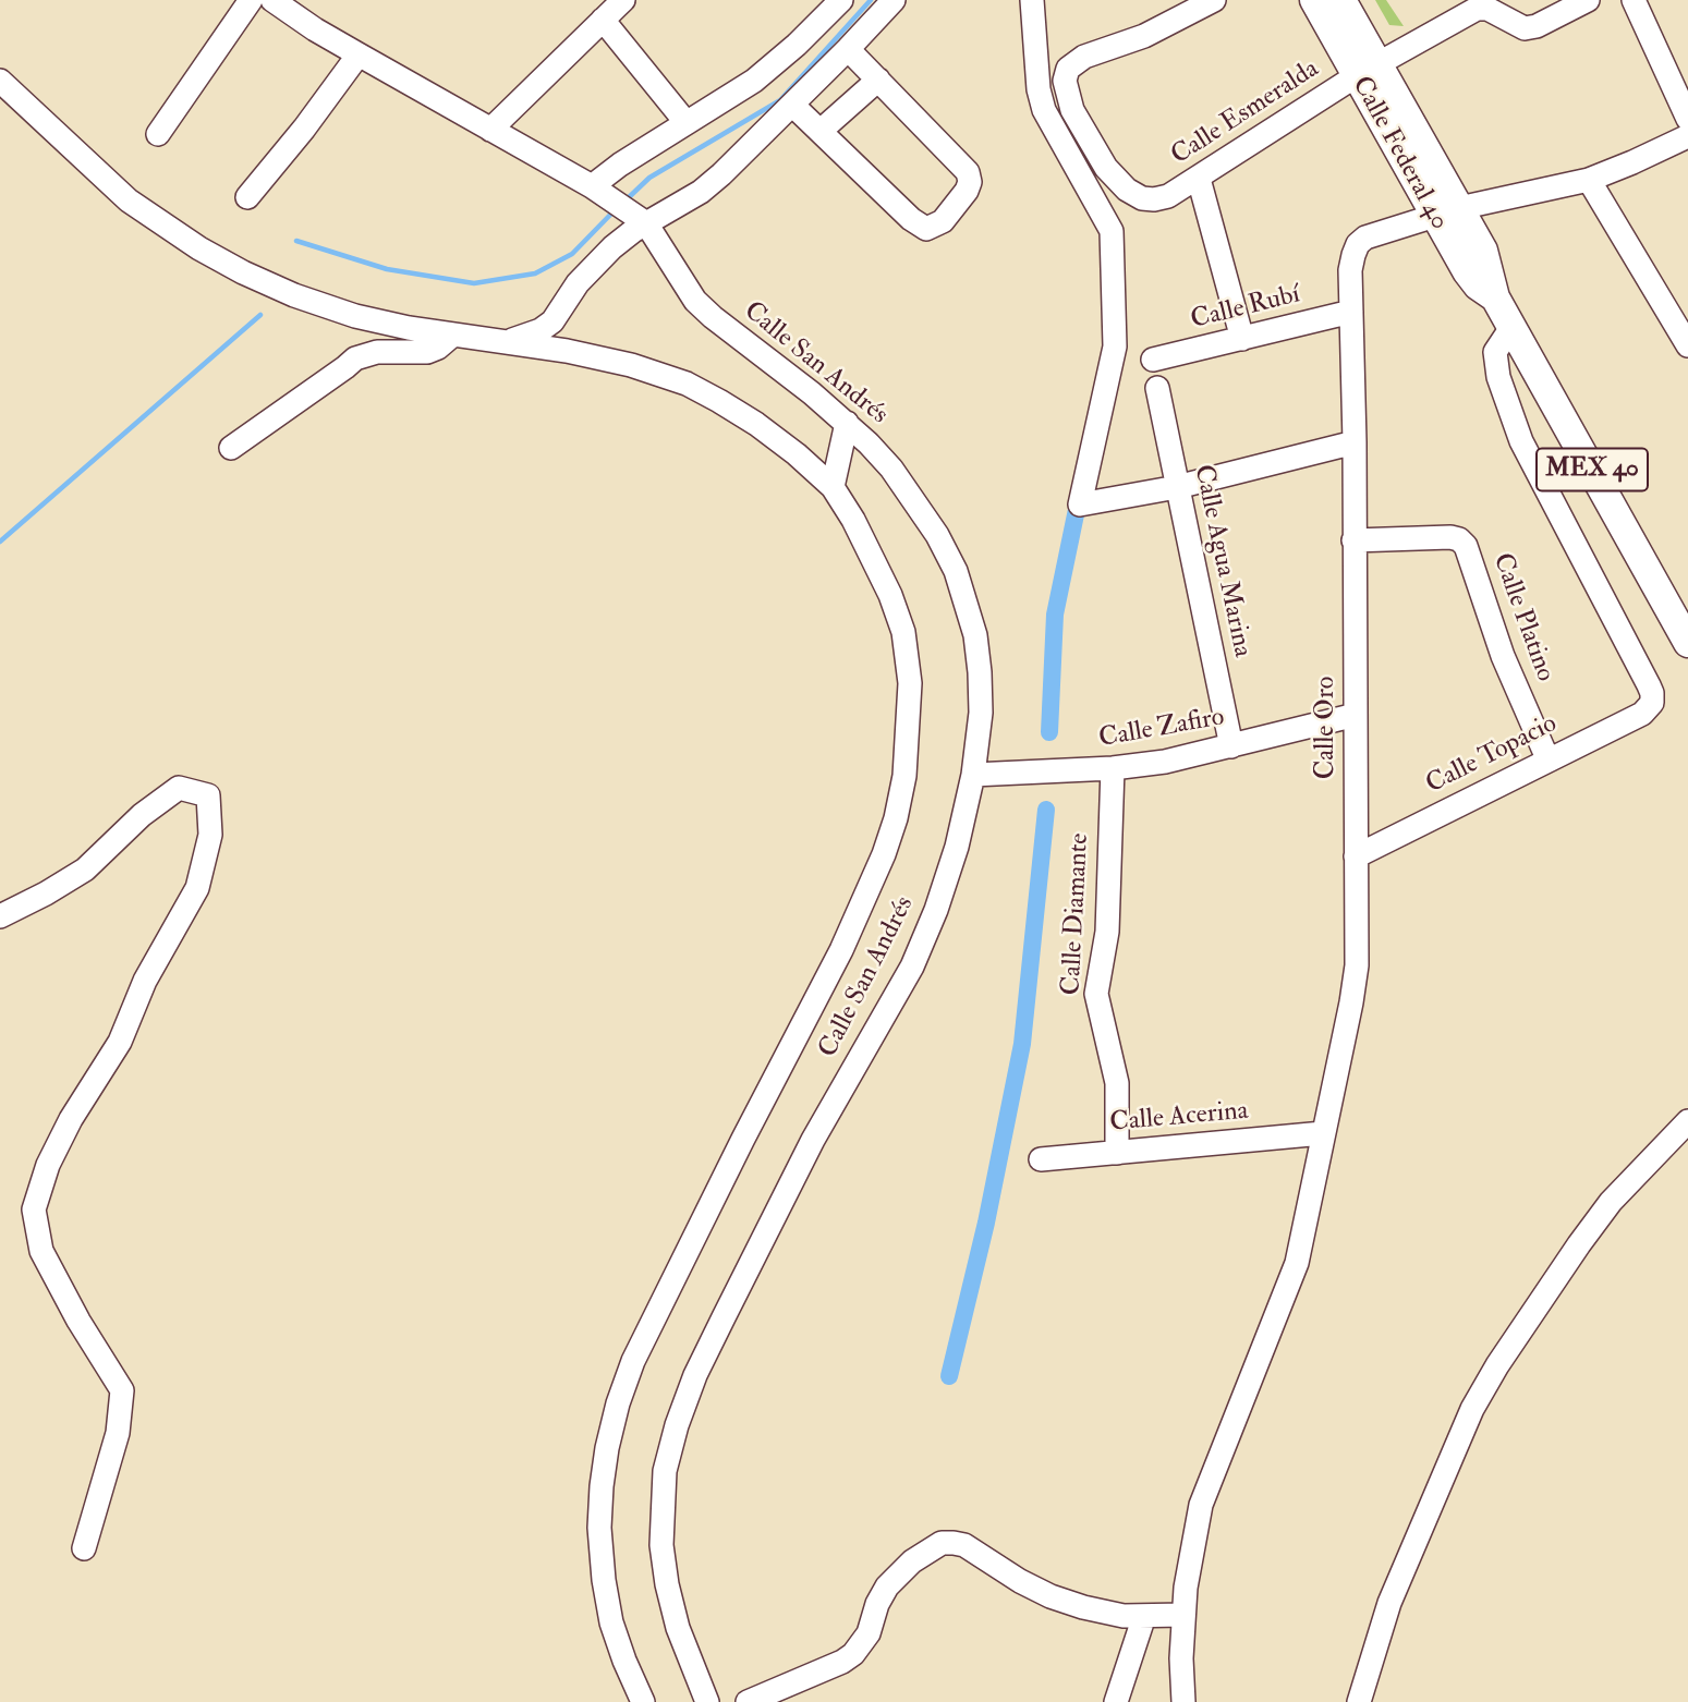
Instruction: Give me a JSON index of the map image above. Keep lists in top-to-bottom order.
{
  "streets": {
    "main road": ["Calle Federal 40", "MEX 40"],
    "street": [
      "Calle Esmeralda",
      "Calle Rubí",
      "Calle San Andrés",
      "Calle Agua Marina",
      "Calle Platino",
      "Calle Oro",
      "Calle Zafiro",
      "Calle Topacio",
      "Calle Diamante",
      "Calle Acerina"
    ]
  },
  "crossings": [
    ["Calle Esmeralda", "Calle Federal 40"],
    ["Calle Federal 40", "Calle Oro"],
    ["Calle Federal 40", "Calle Topacio"],
    ["Calle Rubí", "Calle Oro"],
    ["Calle San Andrés", "Calle Zafiro"],
    ["Calle Agua Marina", "Calle Zafiro"],
    ["Calle Platino", "Calle Oro"],
    ["Calle Platino", "Calle Topacio"],
    ["Calle Oro", "Calle Zafiro"],
    ["Calle Oro", "Calle Topacio"],
    ["Calle Oro", "Calle Acerina"],
    ["Calle Zafiro", "Calle Diamante"],
    ["Calle Diamante", "Calle Acerina"]
  ]
}
